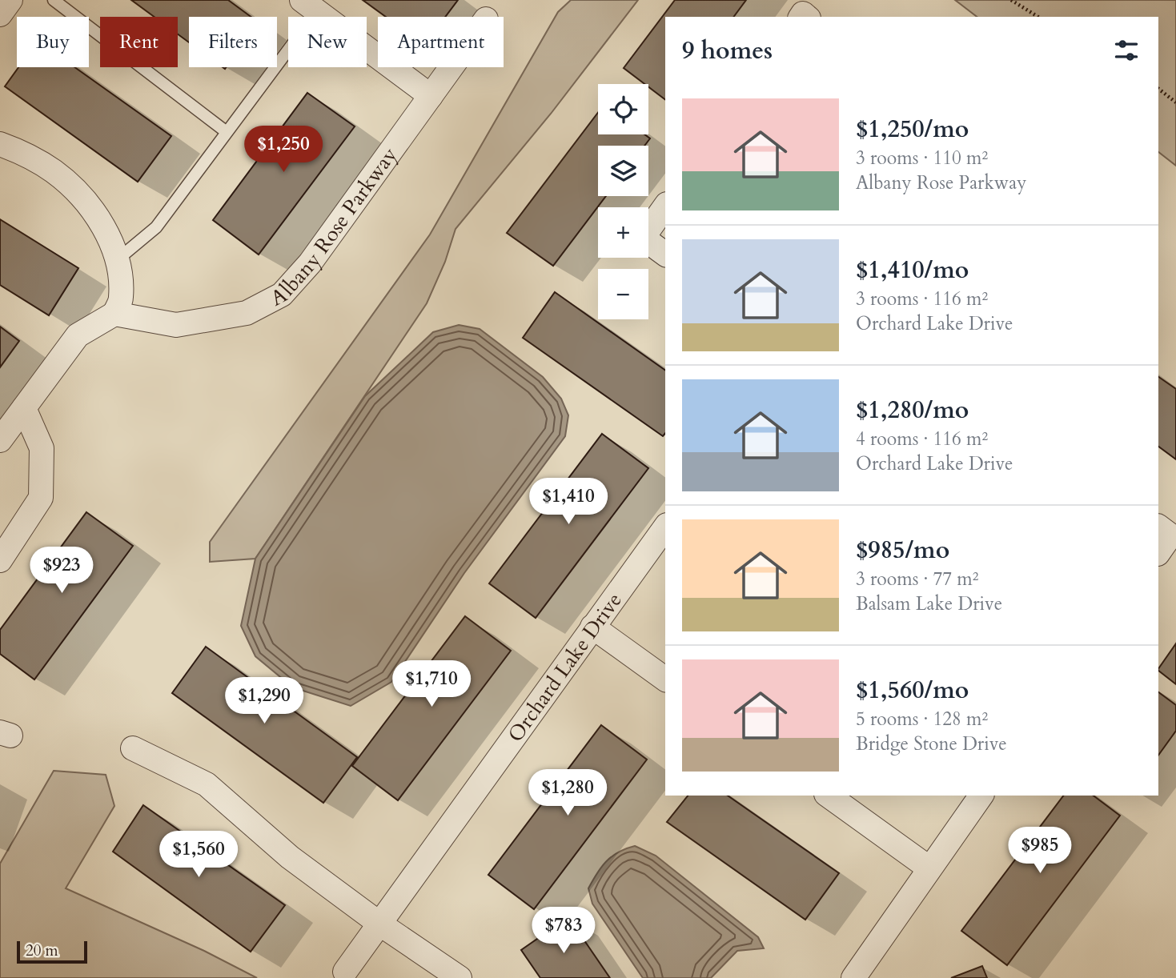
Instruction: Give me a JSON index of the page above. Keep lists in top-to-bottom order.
{
  "streets": {
    "street": ["Albany Rose Parkway", "Orchard Lake Drive"]
  },
  "scale_bar": "20 m",
  "page": {
    "chip": [
      "Buy",
      "Rent",
      "Filters",
      "New",
      "Apartment"
    ],
    "heading": "9 homes",
    "map_buttons": ["+", "−"],
    "list": [
      {
        "name": "$1,250/mo",
        "note": "3 rooms · 110 m² · Albany Rose Parkway"
      },
      {
        "name": "$1,410/mo",
        "note": "3 rooms · 116 m² · Orchard Lake Drive"
      },
      {
        "name": "$1,280/mo",
        "note": "4 rooms · 116 m² · Orchard Lake Drive"
      },
      {
        "name": "$985/mo",
        "note": "3 rooms · 77 m² · Balsam Lake Drive"
      },
      {
        "name": "$1,560/mo",
        "note": "5 rooms · 128 m² · Bridge Stone Drive"
      }
    ],
    "price": [
      "$1,250",
      "$1,410",
      "$923",
      "$1,710",
      "$1,290",
      "$1,280",
      "$985",
      "$1,560",
      "$783"
    ],
    "scale": "20 m"
  }
}
